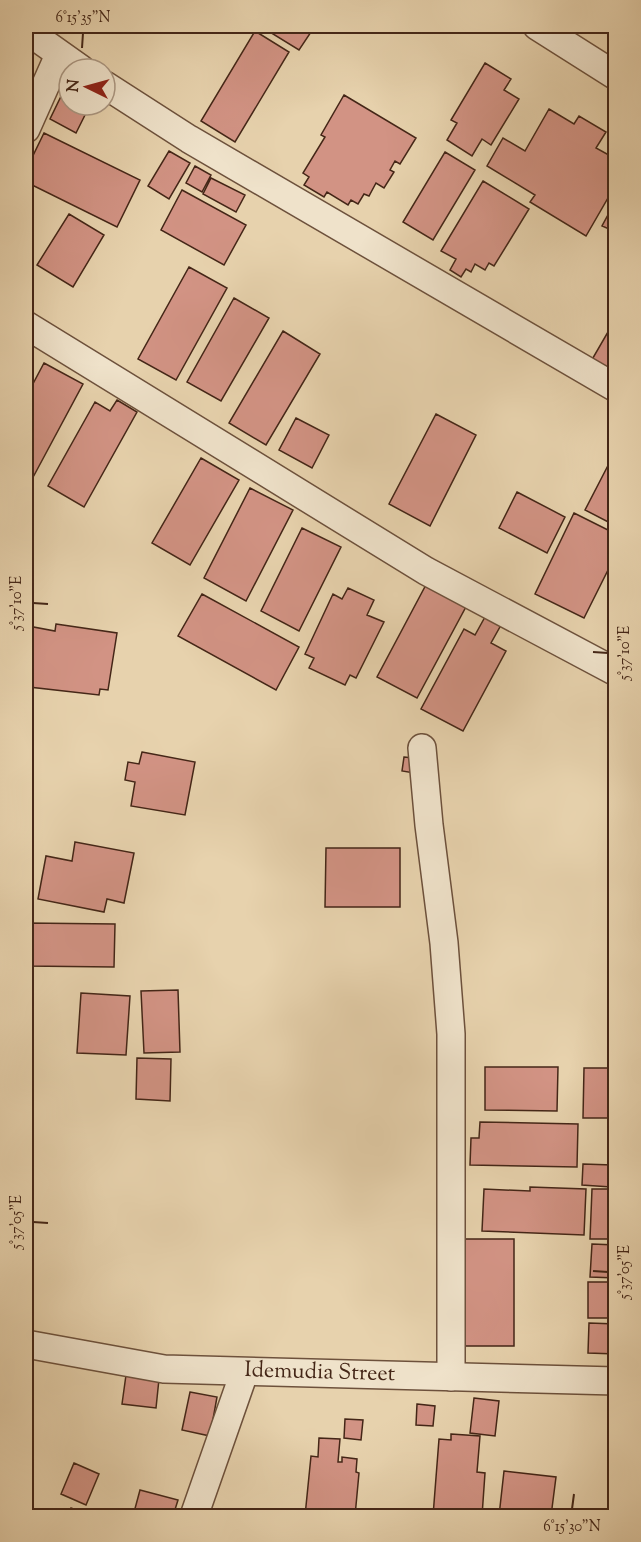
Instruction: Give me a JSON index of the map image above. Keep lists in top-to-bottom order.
{
  "streets": {
    "street": ["Idemudia Street"]
  },
  "north": "left",
  "coordinates": [
    "6°15'35\"N",
    "5°37'10\"E",
    "5°37'05\"E",
    "6°15'30\"N"
  ]
}
